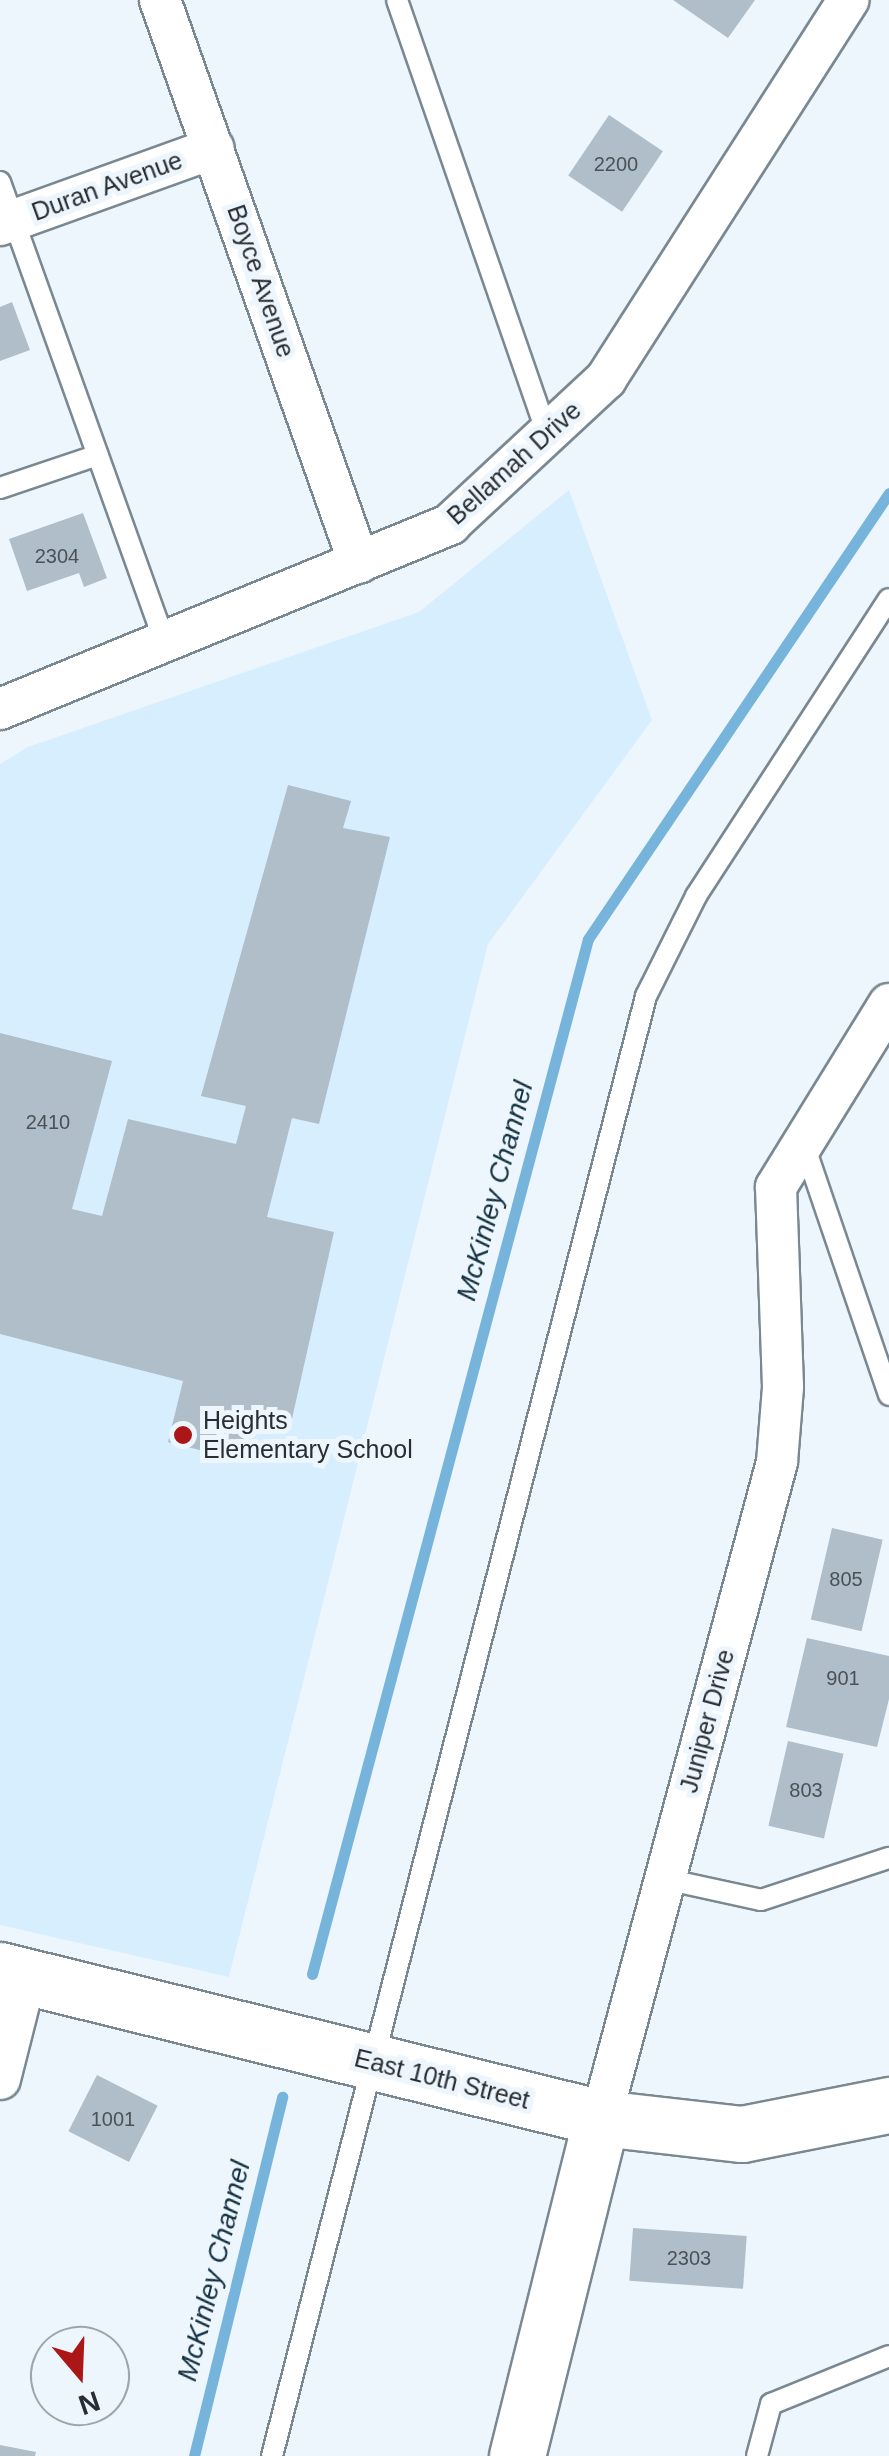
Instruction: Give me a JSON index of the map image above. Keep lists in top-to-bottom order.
{
  "streets": {
    "main road": ["Juniper Drive", "East 10th Street"],
    "street": ["Duran Avenue", "Boyce Avenue", "Bellamah Drive"]
  },
  "crossings": [
    ["Duran Avenue", "Boyce Avenue"],
    ["Boyce Avenue", "Bellamah Drive"],
    ["Juniper Drive", "East 10th Street"]
  ],
  "water": ["McKinley Channel"],
  "places": ["Heights Elementary School"],
  "house_numbers": [
    "2200",
    "2304",
    "2410",
    "805",
    "901",
    "803",
    "1001",
    "2303"
  ],
  "north": "bottom"
}
